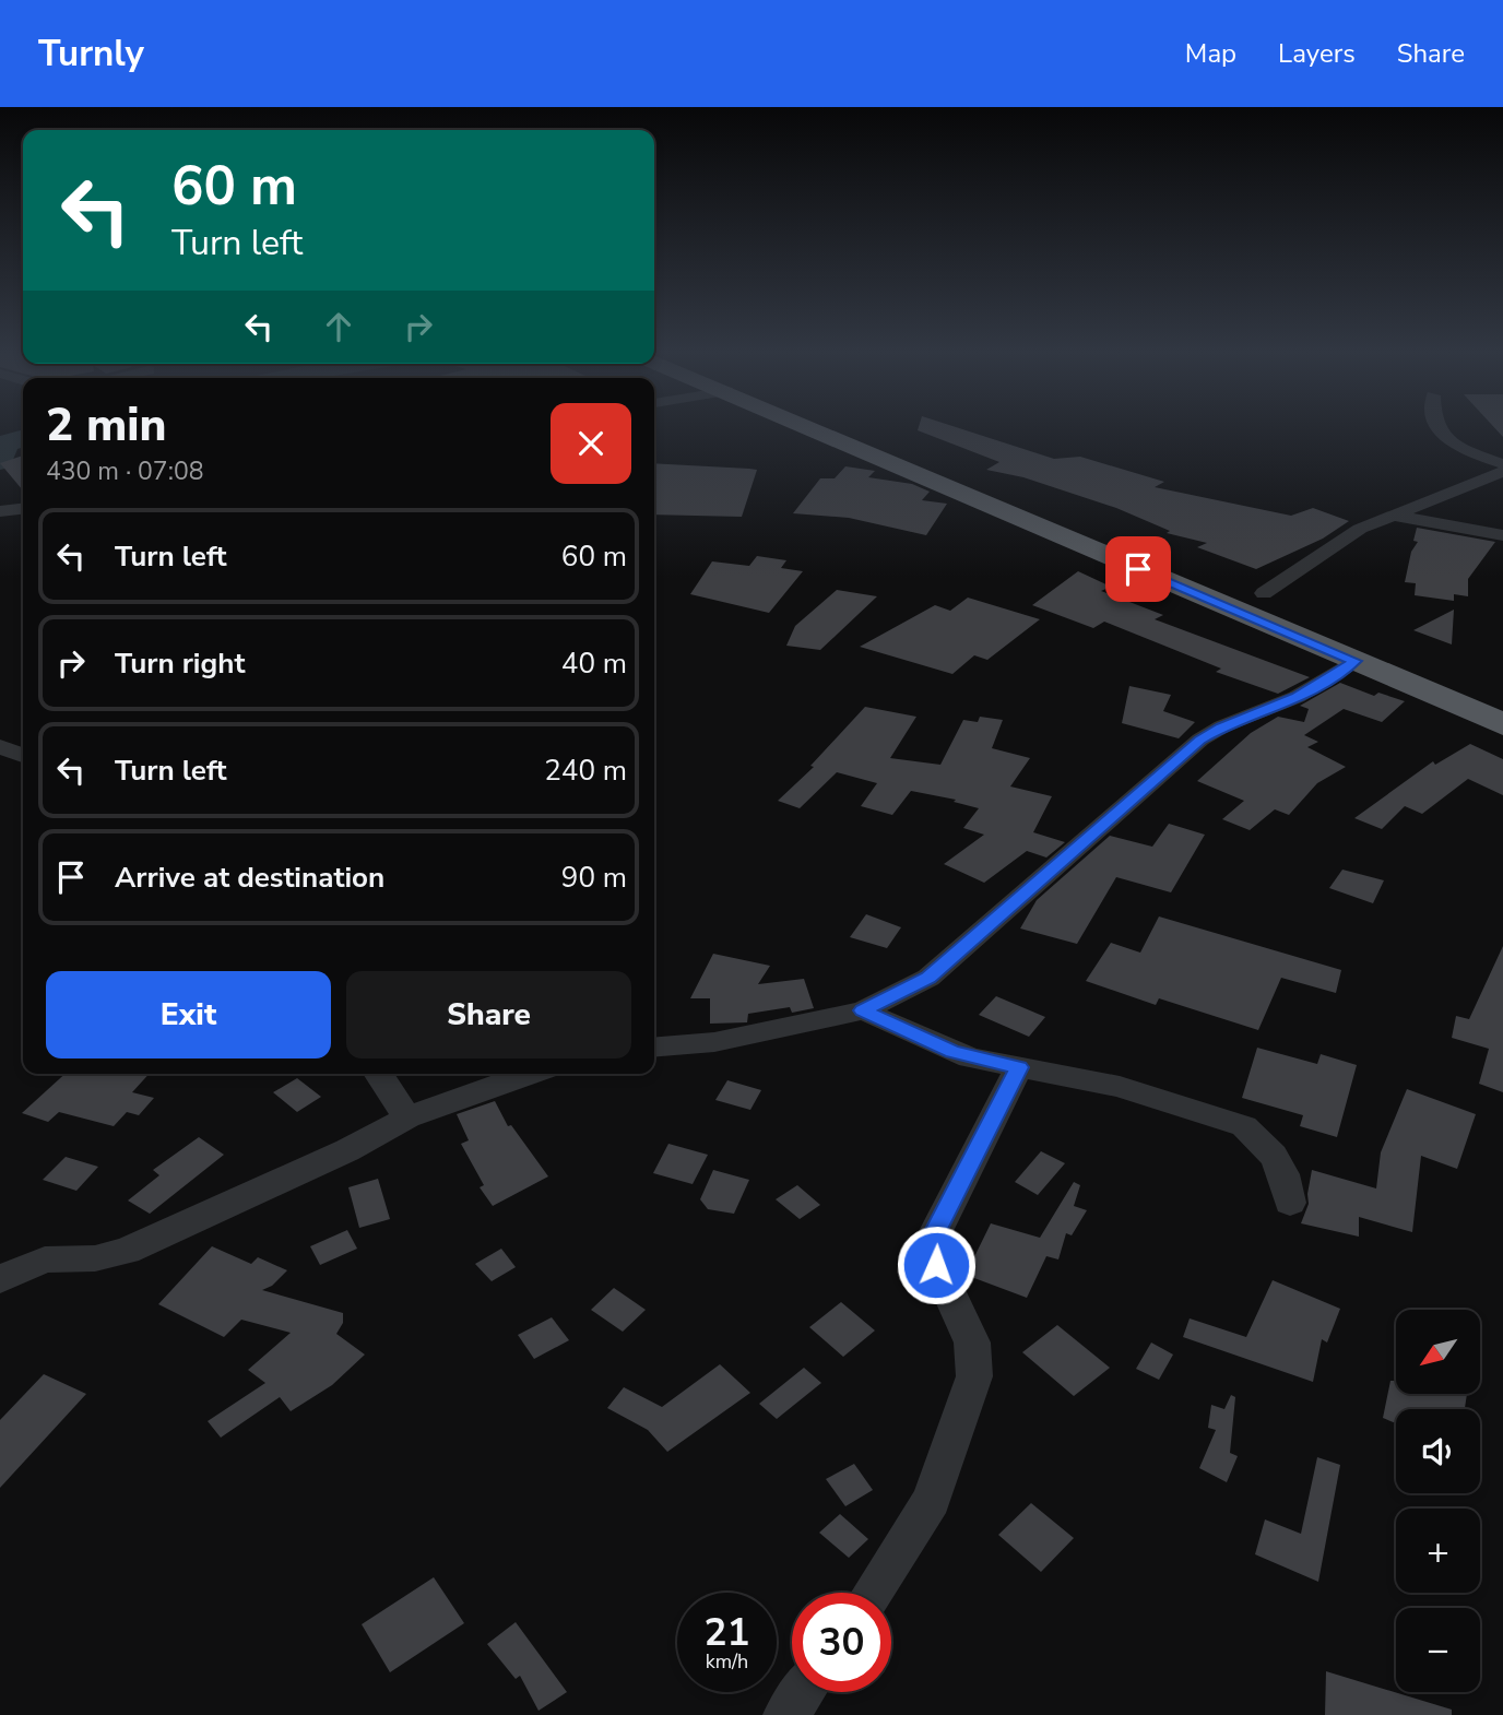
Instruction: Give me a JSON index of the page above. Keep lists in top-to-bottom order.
{
  "north": "bottom left",
  "page": {
    "header": "Turnly",
    "nav": ["Map", "Layers", "Share"],
    "turn": ["60 m", "Turn left"],
    "heading": ["2 min", "430 m · 07:08"],
    "list": [
      {
        "name": "Turn left",
        "value": "60 m"
      },
      {
        "name": "Turn right",
        "value": "40 m"
      },
      {
        "name": "Turn left",
        "value": "240 m"
      },
      {
        "name": "Arrive at destination",
        "value": "90 m"
      }
    ],
    "buttons": ["Exit", "Share"],
    "map_buttons": ["+", "−"],
    "speed": "21 km/h",
    "limit": "30"
  }
}
